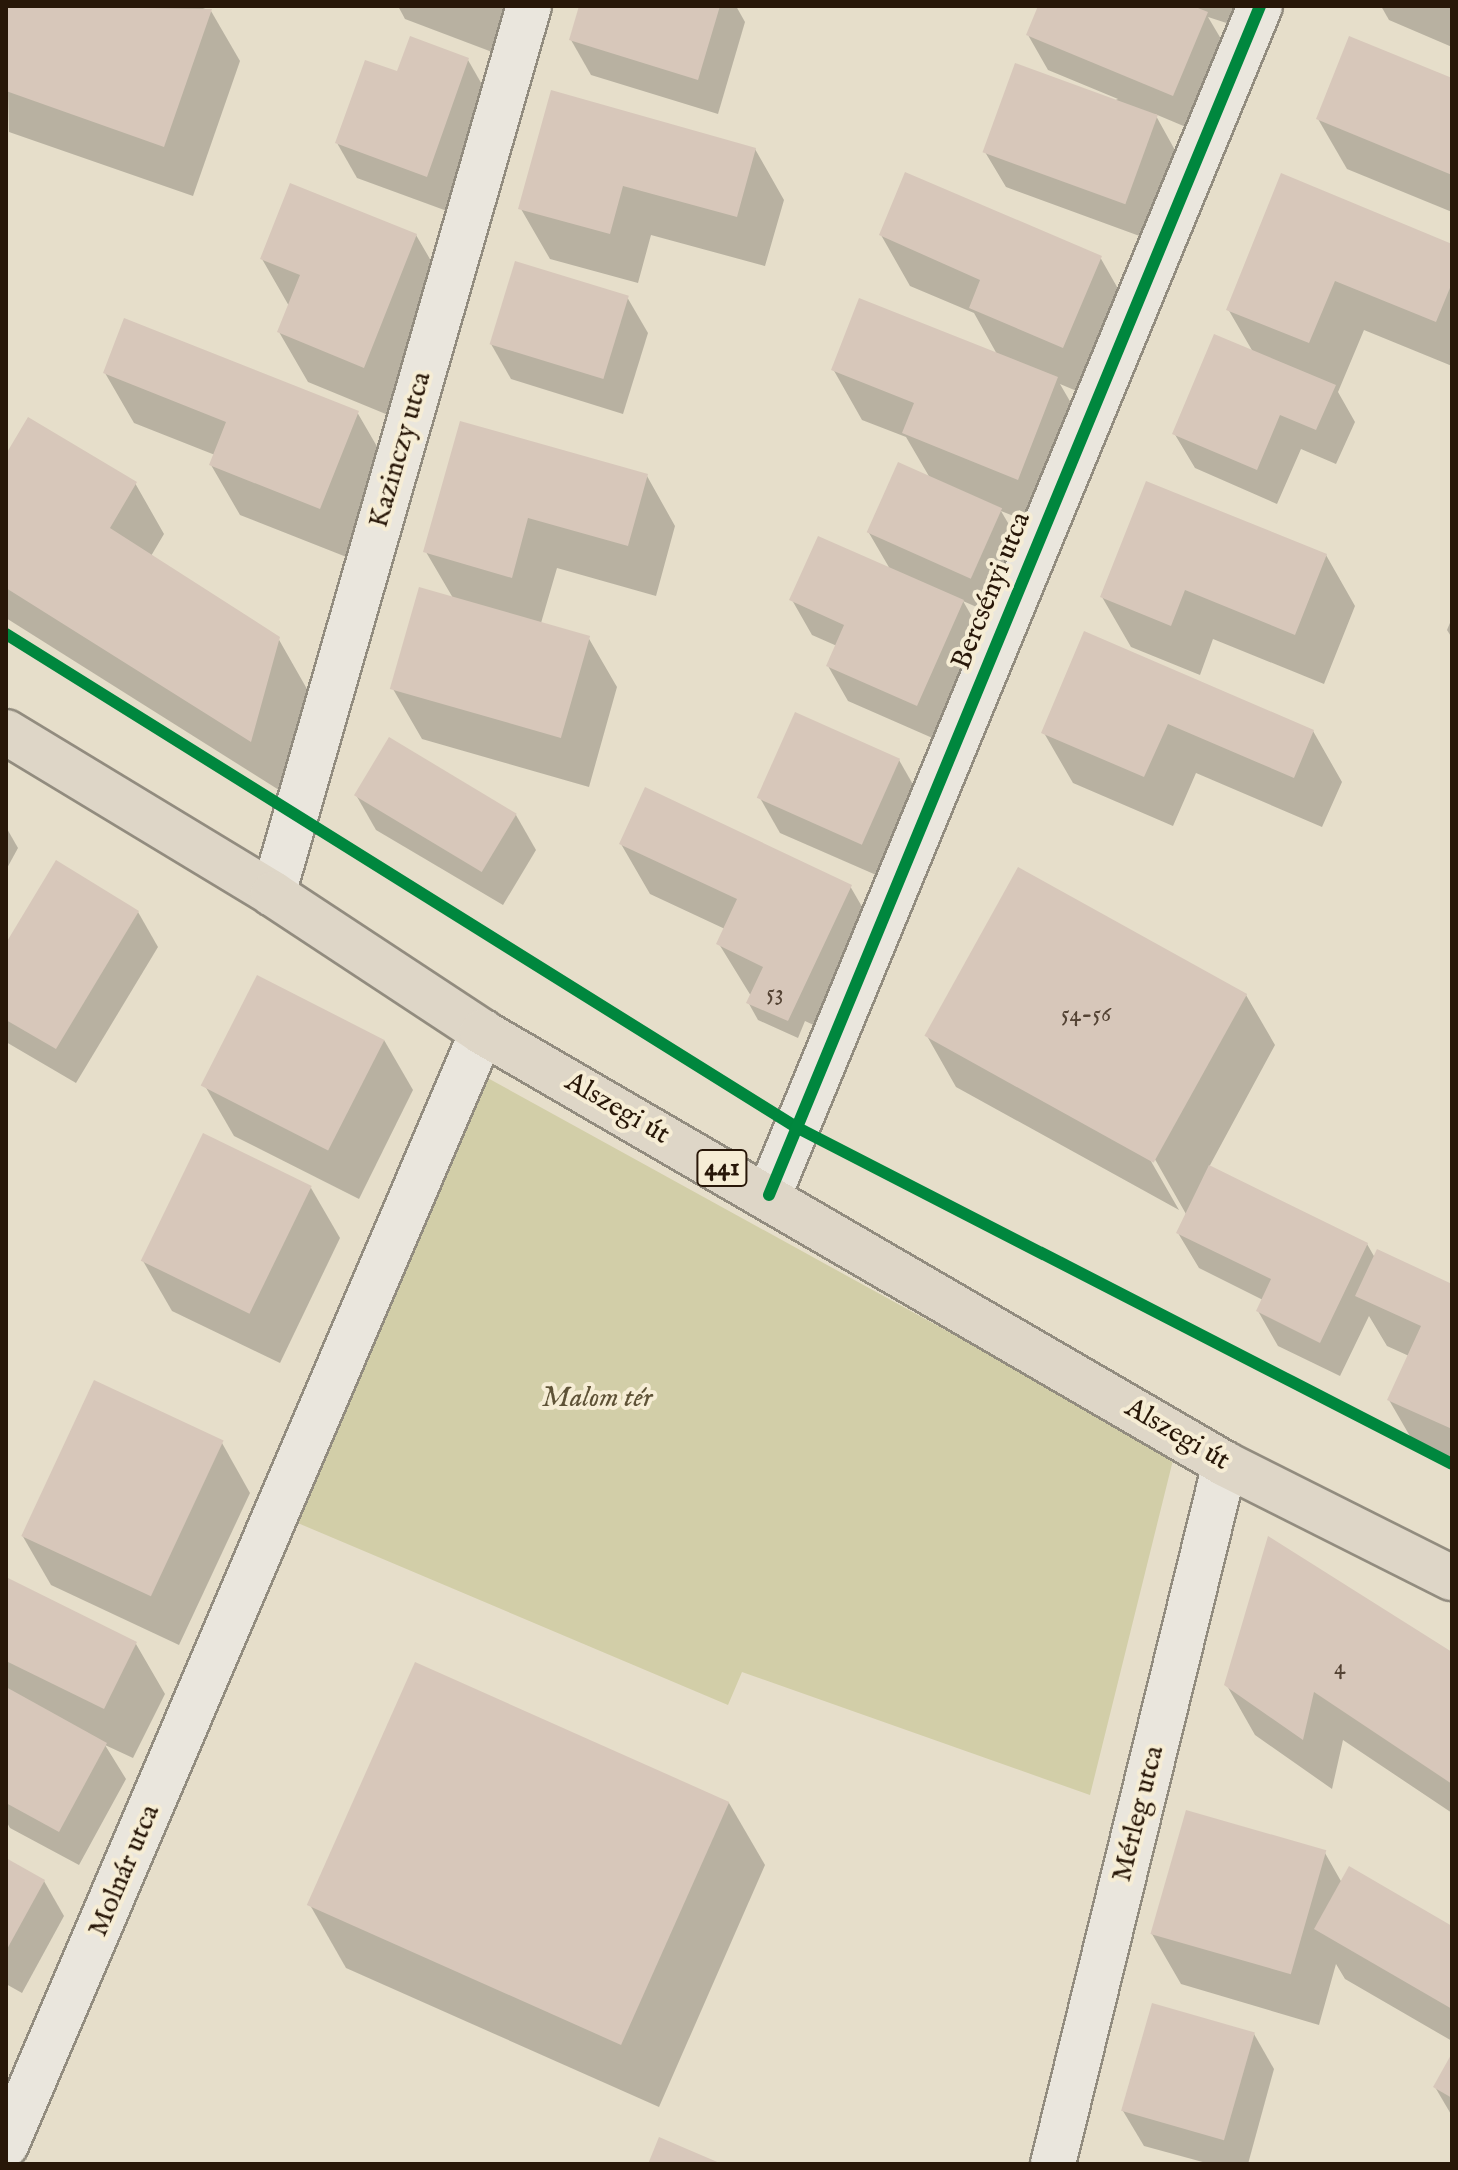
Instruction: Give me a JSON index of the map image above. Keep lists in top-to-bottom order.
{
  "streets": {
    "main road": ["Alszegi út", "441"],
    "street": [
      "Kazinczy utca",
      "Bercsényi utca",
      "Mérleg utca",
      "Molnár utca"
    ]
  },
  "crossings": [
    ["Kazinczy utca", "Alszegi út"],
    ["Bercsényi utca", "Alszegi út"],
    ["Alszegi út", "Mérleg utca"],
    ["Alszegi út", "Molnár utca"]
  ],
  "parks": ["Malom tér"],
  "house_numbers": ["53", "54-56", "4"]
}
